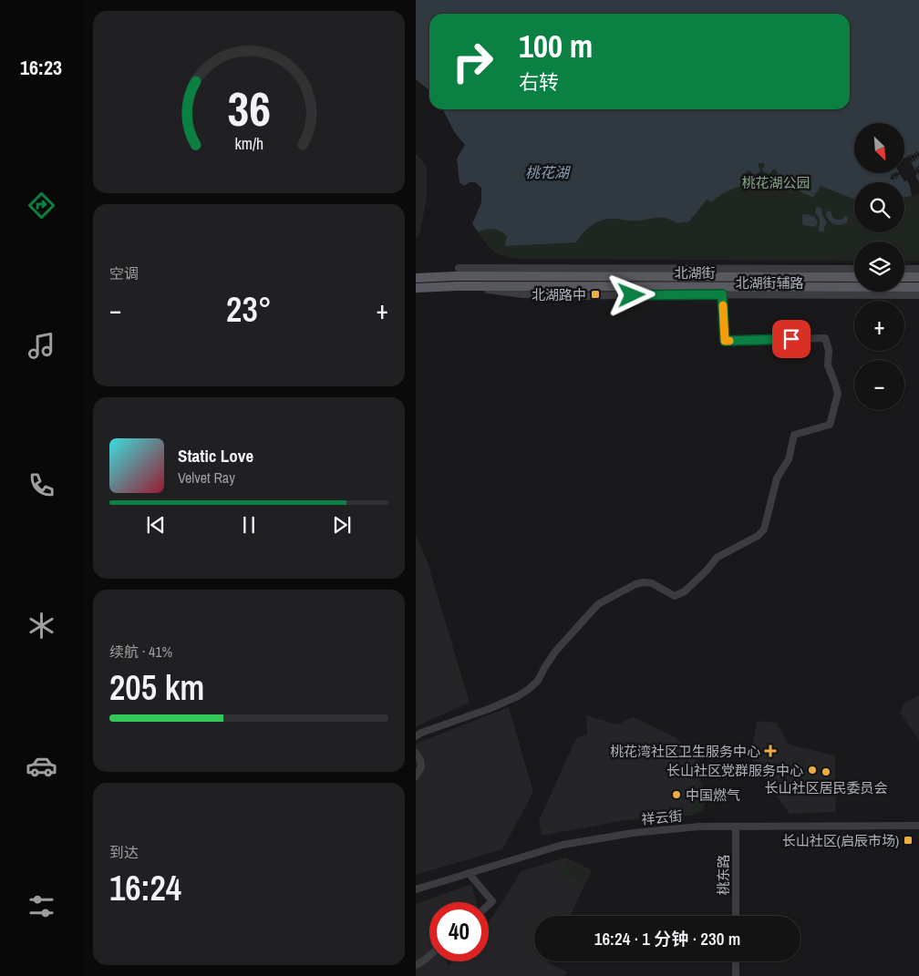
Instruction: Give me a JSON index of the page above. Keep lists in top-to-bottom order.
{
  "streets": {
    "main road": ["北湖街"],
    "street": ["北湖街辅路", "祥云街", "桃东路"]
  },
  "crossings": [
    ["北湖街", "北湖街辅路"],
    ["祥云街", "桃东路"]
  ],
  "water": ["桃花湖"],
  "parks": ["桃花湖公园"],
  "places": {
    "transit": ["北湖路中", "长山社区(启辰市场)"],
    "health": ["桃花湾社区卫生服务中心"],
    "other": ["长山社区党群服务中心", "长山社区居民委员会", "中国燃气"]
  },
  "north": "bottom right",
  "page": {
    "tabs": "16:23",
    "turn": ["100 m", "右转"],
    "map_buttons": ["+", "−"],
    "tile": [
      "空调",
      ["续航 · 41%", "205 km"],
      ["到达", "16:24"]
    ],
    "heat": ["−", "23°", "+"],
    "song": ["Static Love", "Velvet Ray"],
    "limit": "40",
    "trip": "16:24 · 1 分钟 · 230 m",
    "gauge": ["36", "km/h"]
  }
}
